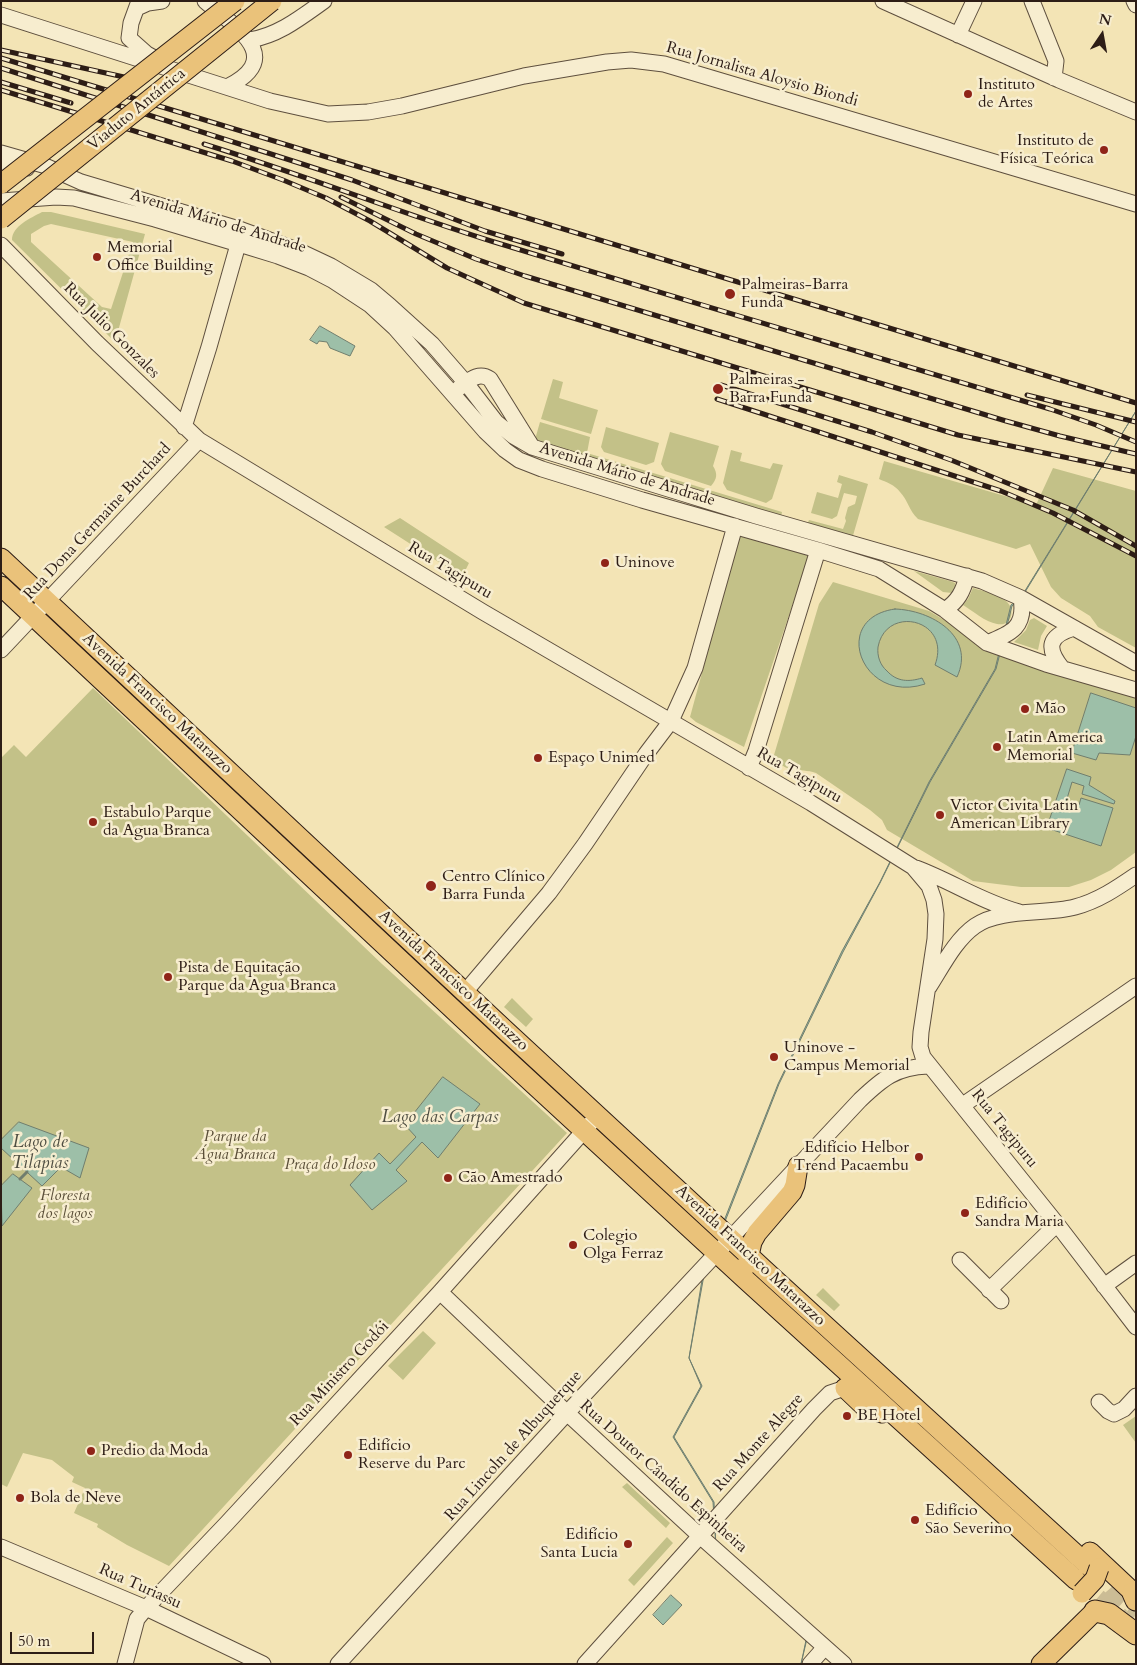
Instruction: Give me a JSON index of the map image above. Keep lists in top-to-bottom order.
{
  "streets": {
    "highway": ["Avenida Francisco Matarazzo"],
    "main road": ["Viaduto Antártica"],
    "street": [
      "Rua Jornalista Aloysio Biondi",
      "Avenida Mário de Andrade",
      "Rua Julio Gonzales",
      "Rua Dona Germaine Burchard",
      "Rua Tagipuru",
      "Rua Ministro Godói",
      "Rua Monte Alegre",
      "Rua Lincoln de Albuquerque",
      "Rua Doutor Cândido Espinheira",
      "Rua Turiassu"
    ]
  },
  "crossings": [
    ["Rua Julio Gonzales", "Rua Dona Germaine Burchard"],
    ["Rua Julio Gonzales", "Rua Tagipuru"],
    ["Rua Dona Germaine Burchard", "Rua Tagipuru"],
    ["Rua Dona Germaine Burchard", "Avenida Francisco Matarazzo"],
    ["Rua Tagipuru", "Rua Lincoln de Albuquerque"],
    ["Avenida Francisco Matarazzo", "Rua Ministro Godói"],
    ["Avenida Francisco Matarazzo", "Rua Monte Alegre"],
    ["Avenida Francisco Matarazzo", "Rua Lincoln de Albuquerque"],
    ["Rua Ministro Godói", "Rua Doutor Cândido Espinheira"],
    ["Rua Ministro Godói", "Rua Turiassu"],
    ["Rua Monte Alegre", "Rua Doutor Cândido Espinheira"],
    ["Rua Lincoln de Albuquerque", "Rua Doutor Cândido Espinheira"]
  ],
  "water": ["Lago das Carpas", "Lago de Tilapias"],
  "parks": ["Parque da Água Branca", "Praça do Idoso", "Floresta dos lagos"],
  "places": [
    "Instituto de Artes",
    "Instituto de Física Teórica",
    "Memorial Office Building",
    "Palmeiras-Barra Funda",
    "Palmeiras - Barra Funda",
    "Uninove",
    "Mão",
    "Latin America Memorial",
    "Espaço Unimed",
    "Victor Civita Latin American Library",
    "Estabulo Parque da Agua Branca",
    "Centro Clínico Barra Funda",
    "Pista de Equitação Parque da Agua Branca",
    "Uninove - Campus Memorial",
    "Edifício Helbor Trend Pacaembu",
    "Cão Amestrado",
    "Edifício Sandra Maria",
    "Colegio Olga Ferraz",
    "BE Hotel",
    "Predio da Moda",
    "Edifício Reserve du Parc",
    "Bola de Neve",
    "Edifício São Severino",
    "Edifício Santa Lucia"
  ],
  "scale_bar": "50 m",
  "north": "top"
}
